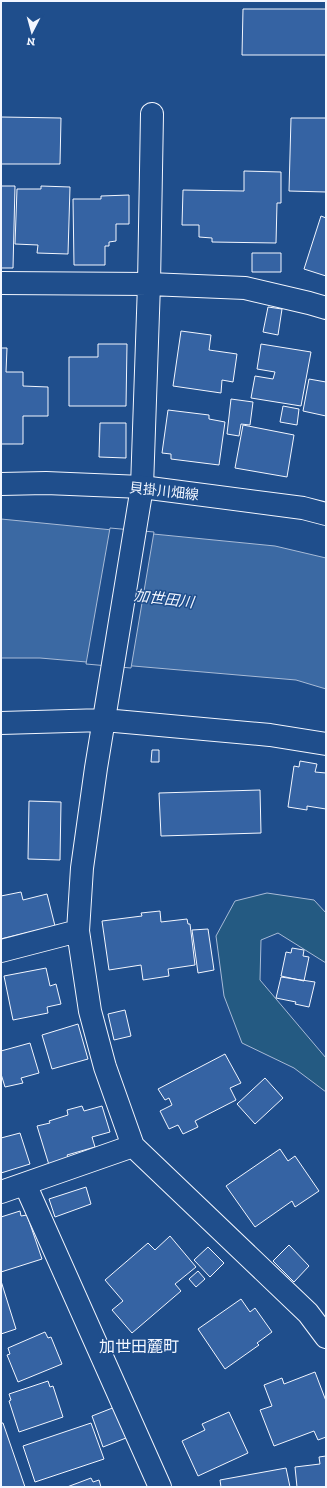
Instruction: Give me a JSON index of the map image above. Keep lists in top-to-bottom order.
{
  "streets": {
    "street": ["貝掛川畑線"]
  },
  "districts": ["加世田麓町"],
  "water": ["加世田川"],
  "north": "bottom"
}
